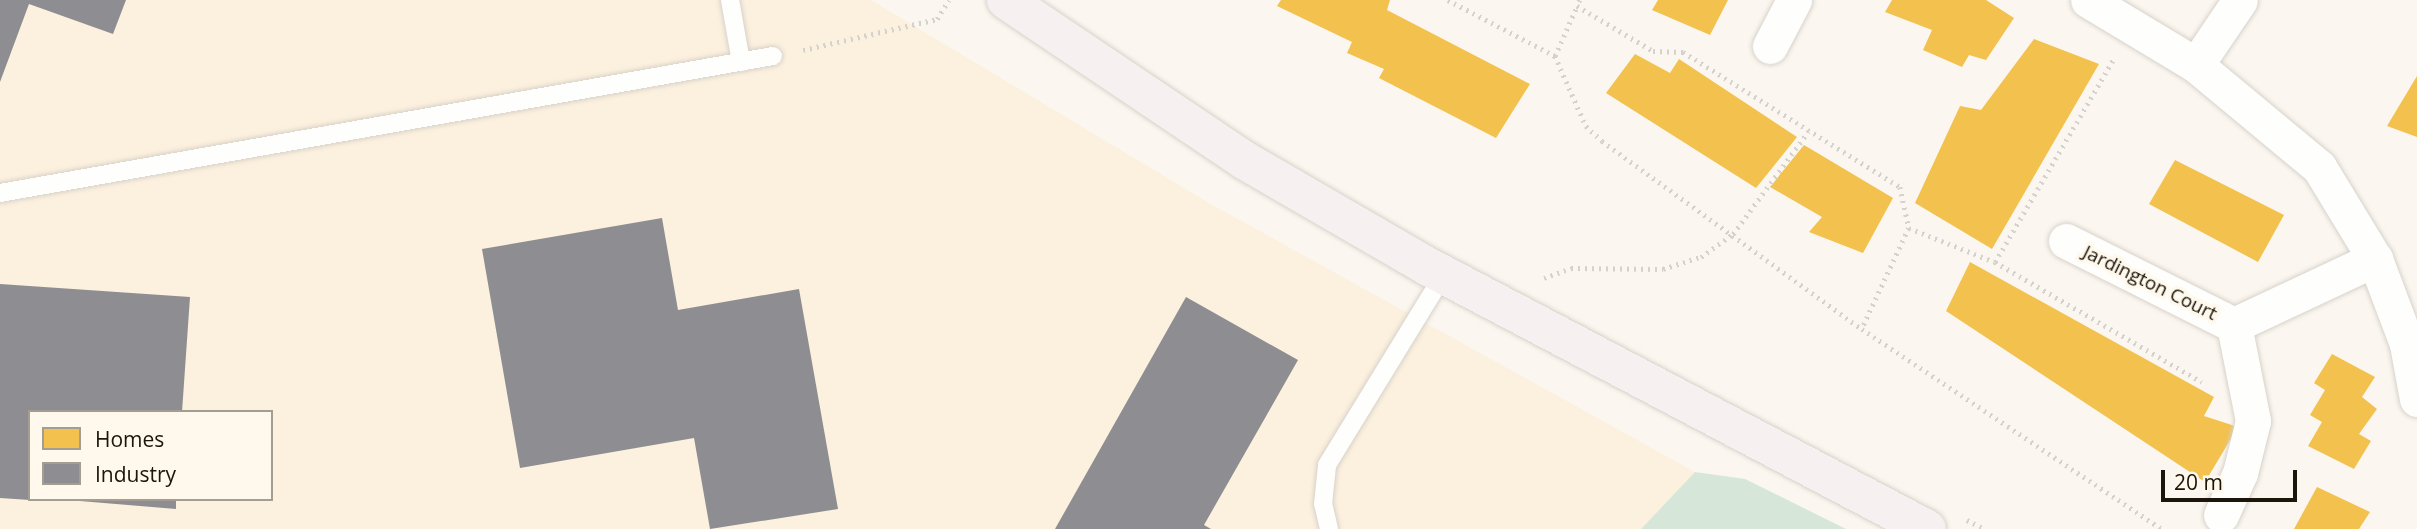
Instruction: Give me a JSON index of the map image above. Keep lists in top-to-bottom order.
{
  "streets": {
    "street": ["Jardington Court"]
  },
  "legend": ["Homes", "Industry"],
  "scale_bar": "20 m"
}
